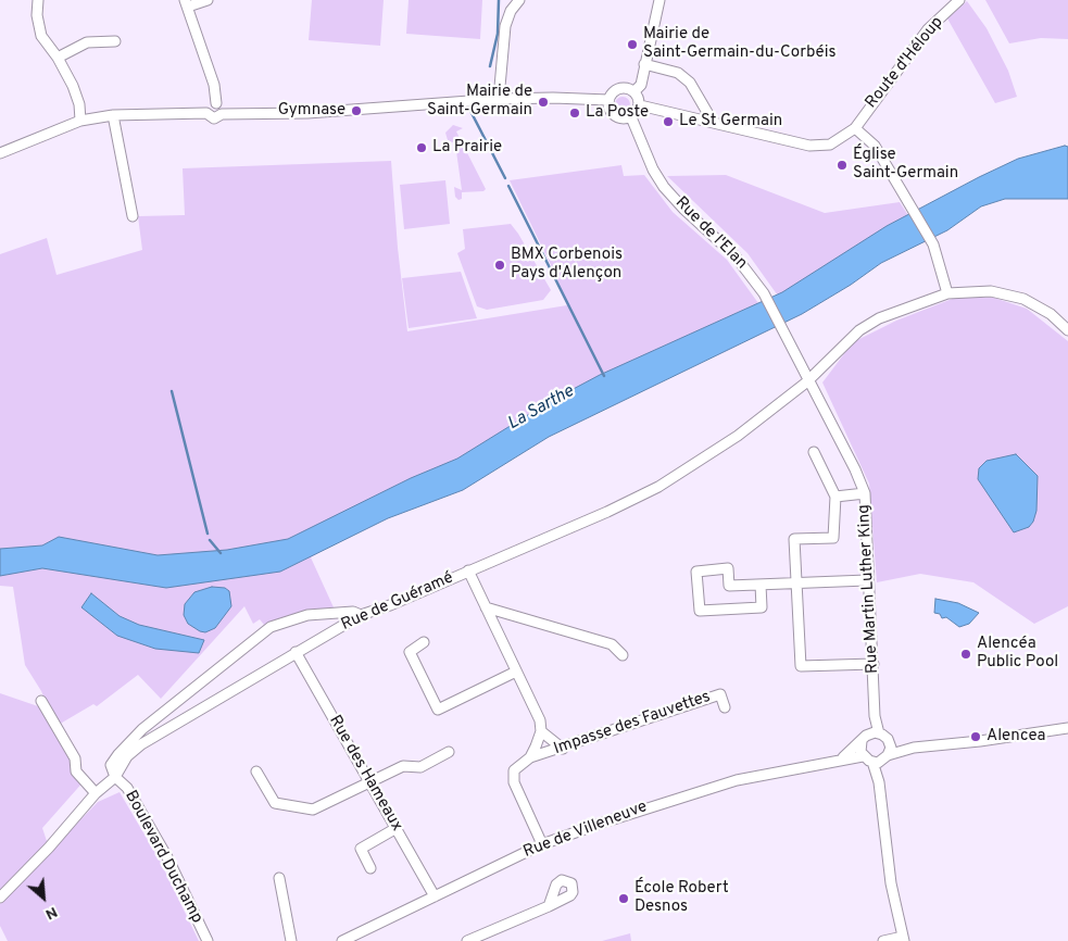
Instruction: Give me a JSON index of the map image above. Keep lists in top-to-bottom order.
{
  "streets": {
    "street": [
      "Route d'Héloup",
      "Rue de l'Elan",
      "Rue Martin Luther King",
      "Rue de Guéramé",
      "Impasse des Fauvettes",
      "Rue des Hameaux",
      "Rue de Villeneuve",
      "Boulevard Duchamp"
    ]
  },
  "crossings": [
    ["Rue de l'Elan", "Rue Martin Luther King"],
    ["Rue de l'Elan", "Rue de Guéramé"],
    ["Rue Martin Luther King", "Rue de Guéramé"],
    ["Rue de Guéramé", "Rue des Hameaux"],
    ["Rue de Guéramé", "Boulevard Duchamp"],
    ["Rue des Hameaux", "Rue de Villeneuve"]
  ],
  "water": ["La Sarthe"],
  "places": [
    "Mairie de Saint-Germain-du-Corbéis",
    "Mairie de Saint-Germain",
    "Gymnase",
    "La Poste",
    "Le St Germain",
    "La Prairie",
    "Église Saint-Germain",
    "BMX Corbenois Pays d'Alençon",
    "Alencéa Public Pool",
    "Alencea",
    "École Robert Desnos"
  ],
  "north": "bottom right"
}
